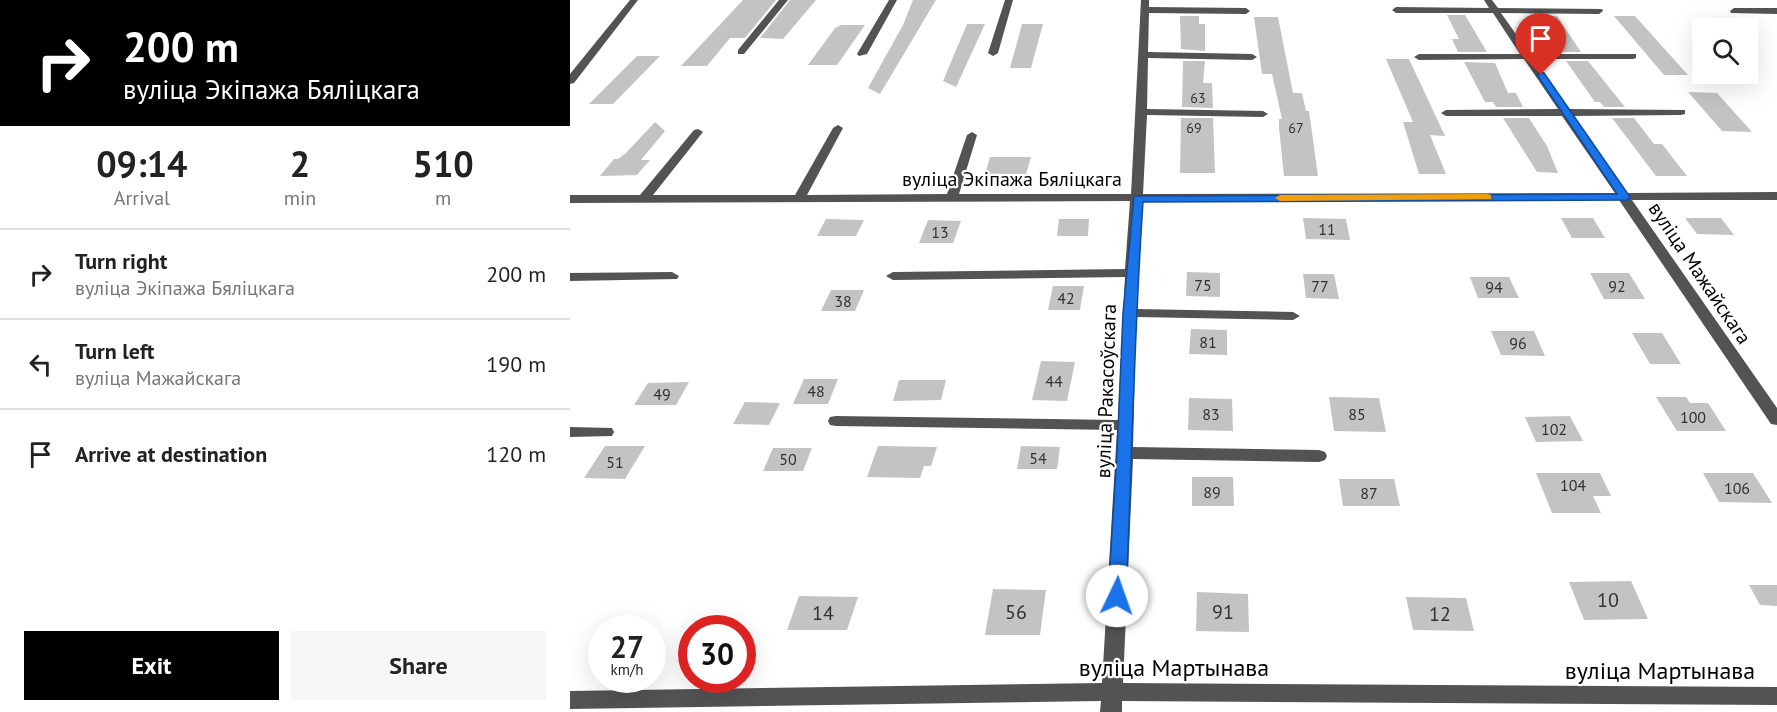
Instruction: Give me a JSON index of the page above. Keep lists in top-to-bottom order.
{
  "streets": {
    "street": [
      "вуліца Экіпажа Бяліцкага",
      "вуліца Мажайскага",
      "вуліца Ракасоўскага",
      "вуліца Мартынава"
    ]
  },
  "crossings": [
    ["вуліца Экіпажа Бяліцкага", "вуліца Мажайскага"],
    ["вуліца Экіпажа Бяліцкага", "вуліца Ракасоўскага"],
    ["вуліца Ракасоўскага", "вуліца Мартынава"]
  ],
  "house_numbers": [
    "63",
    "69",
    "67",
    "11",
    "13",
    "75",
    "77",
    "92",
    "94",
    "42",
    "38",
    "81",
    "96",
    "44",
    "48",
    "49",
    "83",
    "85",
    "100",
    "102",
    "54",
    "50",
    "51",
    "104",
    "106",
    "89",
    "87",
    "10",
    "56",
    "91",
    "14",
    "12"
  ],
  "page": {
    "turn": ["200 m", "вуліца Экіпажа Бяліцкага"],
    "eta": [
      "09:14",
      "Arrival",
      "2",
      "min",
      "510",
      "m"
    ],
    "list": [
      {
        "name": "Turn right",
        "note": "вуліца Экіпажа Бяліцкага",
        "value": "200 m"
      },
      {
        "name": "Turn left",
        "note": "вуліца Мажайскага",
        "value": "190 m"
      },
      {
        "name": "Arrive at destination",
        "value": "120 m"
      }
    ],
    "speed": "27 km/h",
    "limit": "30",
    "buttons": ["Exit", "Share"]
  }
}
